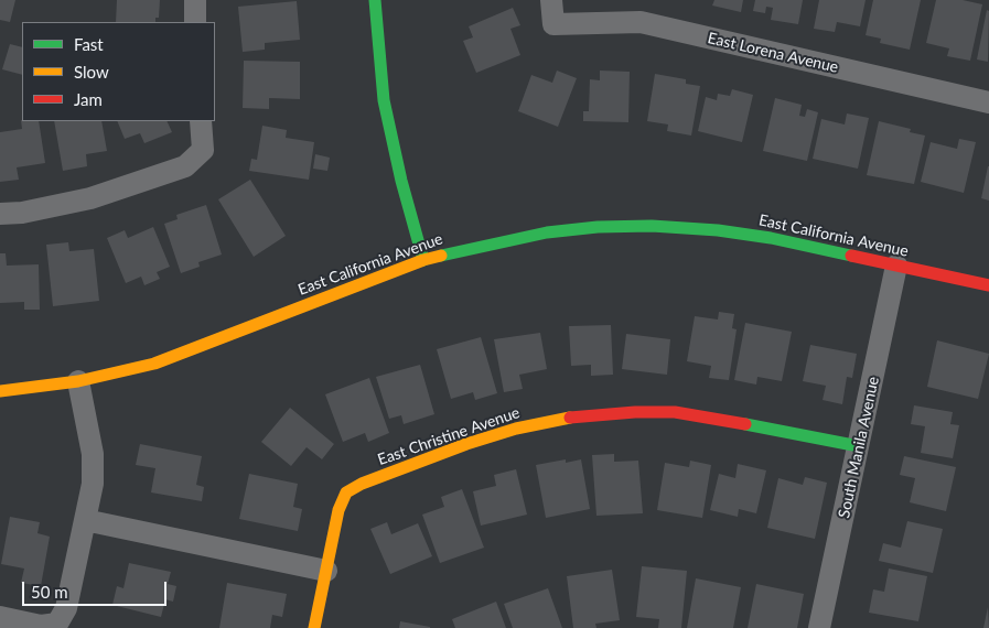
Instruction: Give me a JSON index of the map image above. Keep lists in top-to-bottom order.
{
  "streets": {
    "street": [
      "East Lorena Avenue",
      "East California Avenue",
      "East Christine Avenue",
      "South Manila Avenue"
    ]
  },
  "crossings": [
    ["East California Avenue", "South Manila Avenue"],
    ["East Christine Avenue", "South Manila Avenue"]
  ],
  "legend": ["Fast", "Slow", "Jam"],
  "scale_bar": "50 m"
}
